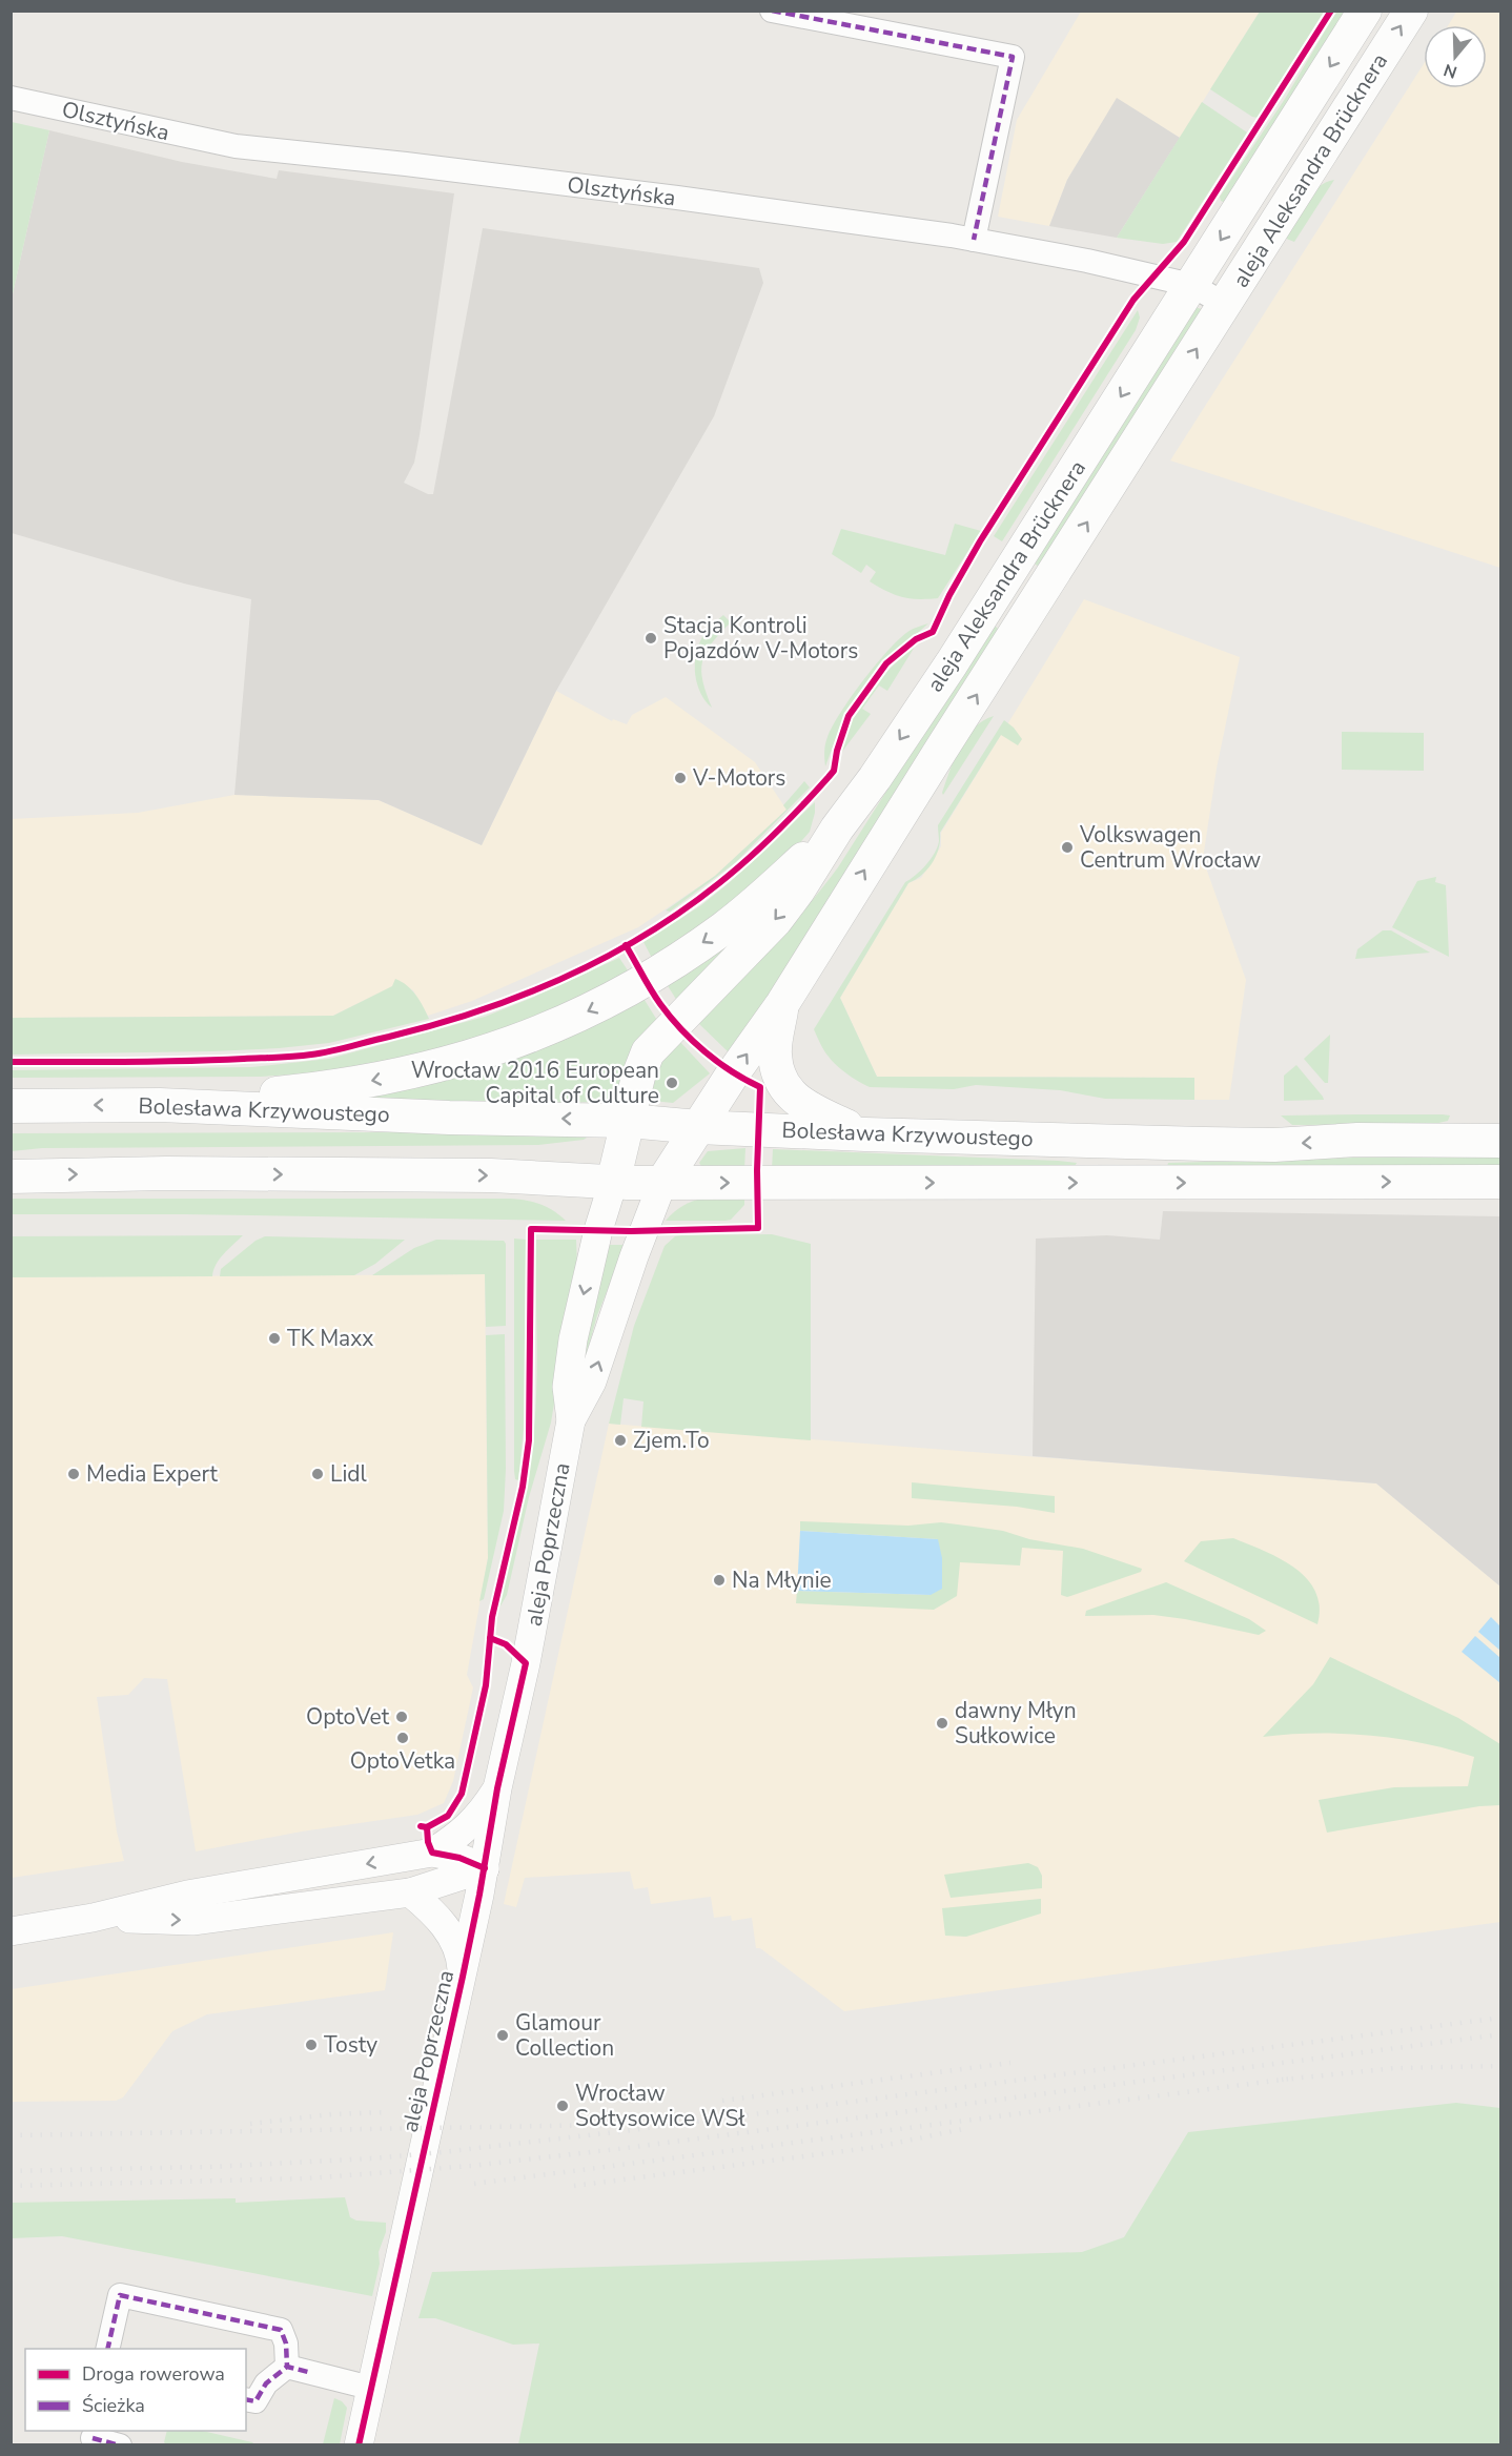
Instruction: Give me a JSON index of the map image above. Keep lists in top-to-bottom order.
{
  "streets": {
    "main road": ["aleja Aleksandra Brücknera", "Bolesława Krzywoustego"],
    "street": ["Olsztyńska", "aleja Poprzeczna"]
  },
  "crossings": [
    ["Olsztyńska", "aleja Aleksandra Brücknera"],
    ["aleja Aleksandra Brücknera", "Bolesława Krzywoustego"],
    ["aleja Aleksandra Brücknera", "aleja Poprzeczna"],
    ["Bolesława Krzywoustego", "aleja Poprzeczna"]
  ],
  "places": [
    "Stacja Kontroli Pojazdów V-Motors",
    "V-Motors",
    "Volkswagen Centrum Wrocław",
    "Wrocław 2016 European Capital of Culture",
    "TK Maxx",
    "Zjem.To",
    "Media Expert",
    "Lidl",
    "Na Młynie",
    "OptoVet",
    "dawny Młyn Sułkowice",
    "OptoVetka",
    "Glamour Collection",
    "Tosty",
    "Wrocław Sołtysowice WSł"
  ],
  "legend": ["Droga rowerowa", "Ścieżka"],
  "north": "bottom"
}
